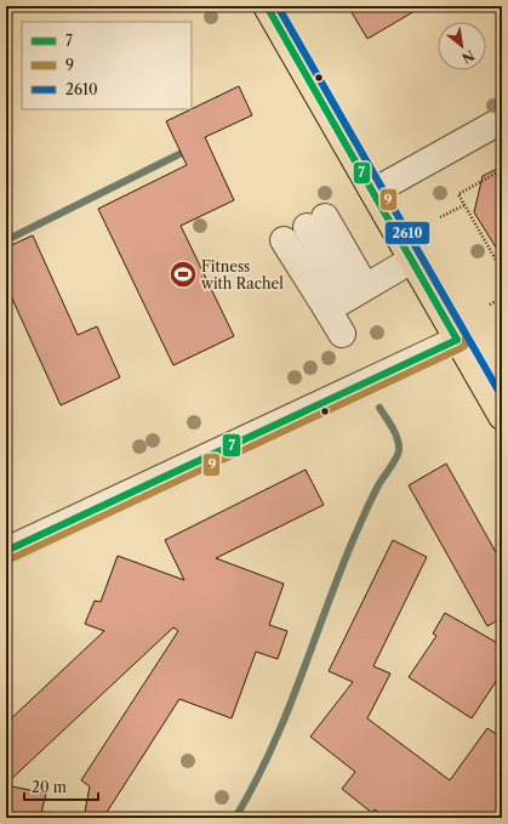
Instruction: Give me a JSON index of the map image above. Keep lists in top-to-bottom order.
{
  "places": {
    "sports": ["Fitness with Rachel"]
  },
  "lines": ["transit line 7", "transit line 9", "transit line 2610"],
  "legend": ["7", "9", "2610"],
  "scale_bar": "20 m",
  "north": "bottom right"
}
